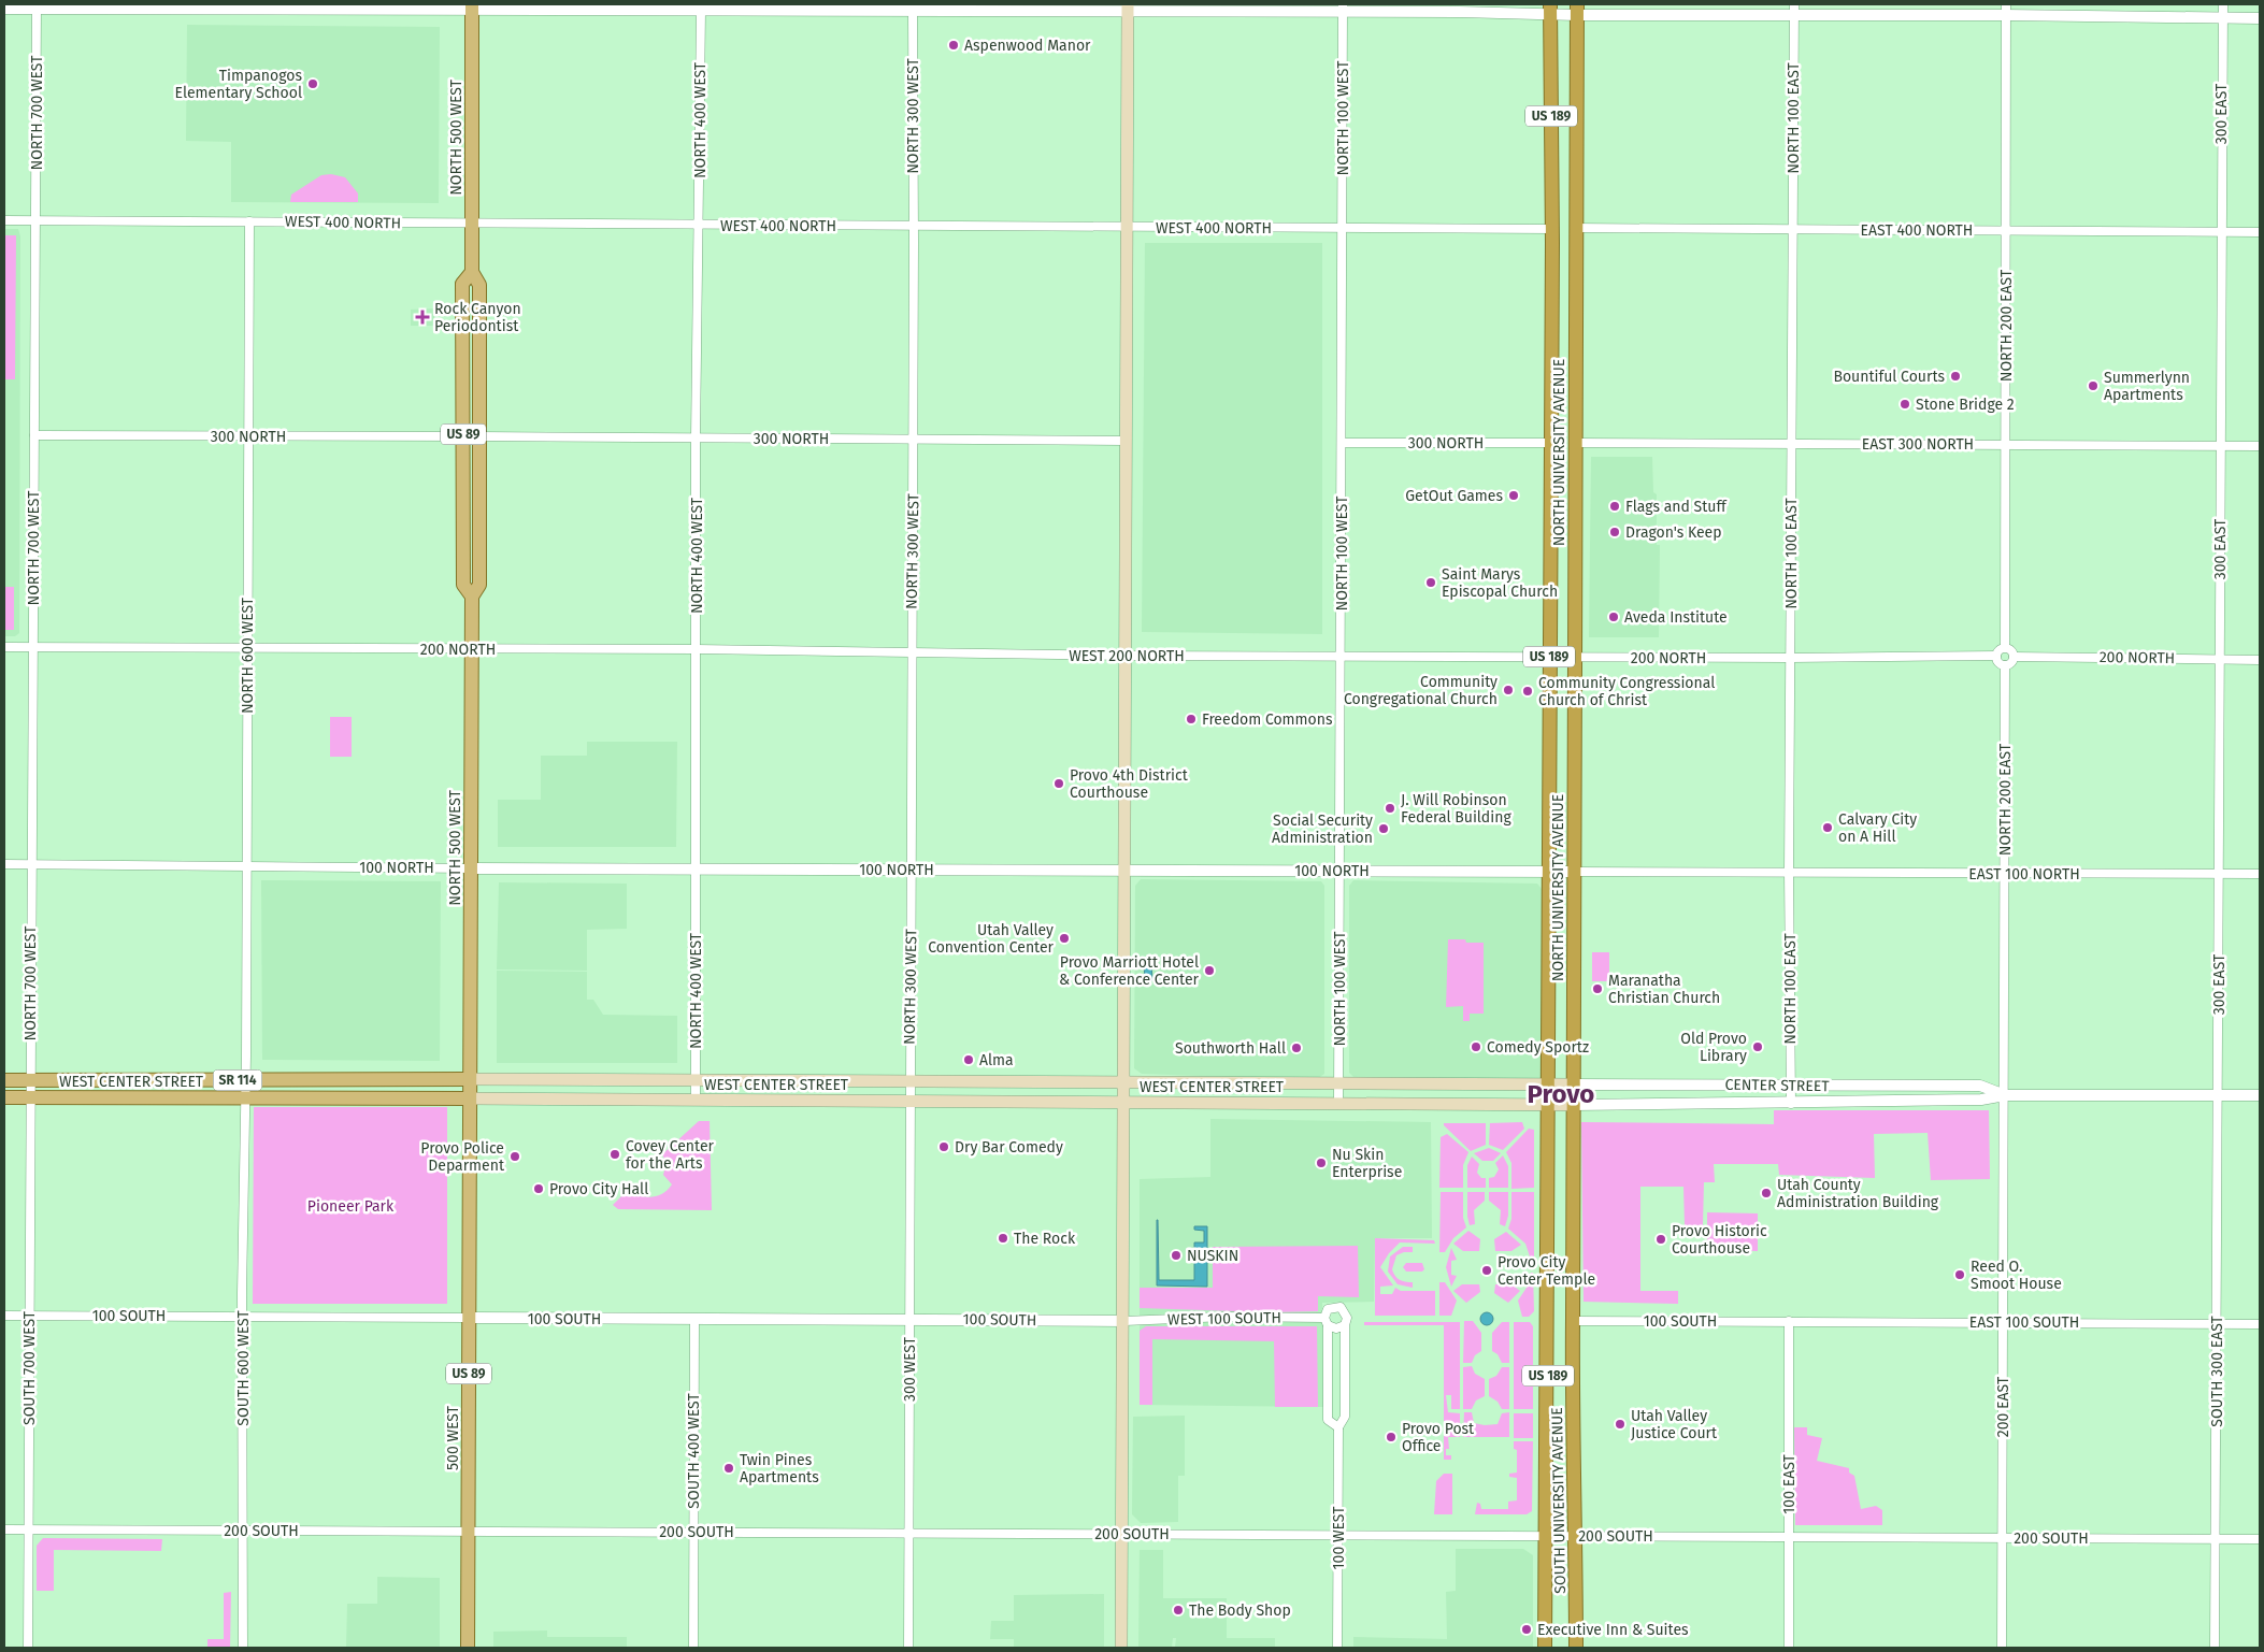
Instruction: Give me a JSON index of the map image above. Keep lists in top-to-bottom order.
{
  "streets": {
    "highway": ["US 189", "NORTH UNIVERSITY AVENUE", "SOUTH UNIVERSITY AVENUE"],
    "main road": [
      "NORTH 500 WEST",
      "US 89",
      "SR 114",
      "WEST CENTER STREET",
      "CENTER STREET",
      "500 WEST"
    ],
    "street": [
      "NORTH 700 WEST",
      "300 EAST",
      "NORTH 300 WEST",
      "NORTH 100 WEST",
      "NORTH 100 EAST",
      "NORTH 400 WEST",
      "WEST 400 NORTH",
      "EAST 400 NORTH",
      "NORTH 200 EAST",
      "300 NORTH",
      "EAST 300 NORTH",
      "200 NORTH",
      "NORTH 600 WEST",
      "WEST 200 NORTH",
      "100 NORTH",
      "EAST 100 NORTH",
      "100 SOUTH",
      "WEST 100 SOUTH",
      "EAST 100 SOUTH",
      "SOUTH 700 WEST",
      "SOUTH 600 WEST",
      "300 WEST",
      "SOUTH 300 EAST",
      "200 EAST",
      "SOUTH 400 WEST",
      "100 EAST",
      "200 SOUTH",
      "100 WEST"
    ]
  },
  "crossings": [
    ["NORTH 700 WEST", "WEST 400 NORTH"],
    ["NORTH 700 WEST", "300 NORTH"],
    ["NORTH 700 WEST", "200 NORTH"],
    ["NORTH 700 WEST", "100 NORTH"],
    ["NORTH 700 WEST", "WEST CENTER STREET"],
    ["NORTH 700 WEST", "SOUTH 700 WEST"],
    ["300 EAST", "EAST 400 NORTH"],
    ["300 EAST", "EAST 300 NORTH"],
    ["300 EAST", "200 NORTH"],
    ["300 EAST", "EAST 100 NORTH"],
    ["300 EAST", "CENTER STREET"],
    ["300 EAST", "SOUTH 300 EAST"],
    ["NORTH 300 WEST", "WEST 400 NORTH"],
    ["NORTH 300 WEST", "300 NORTH"],
    ["NORTH 300 WEST", "200 NORTH"],
    ["NORTH 300 WEST", "WEST 200 NORTH"],
    ["NORTH 300 WEST", "100 NORTH"],
    ["NORTH 300 WEST", "WEST CENTER STREET"],
    ["NORTH 300 WEST", "300 WEST"],
    ["NORTH 100 WEST", "WEST 400 NORTH"],
    ["NORTH 100 WEST", "300 NORTH"],
    ["NORTH 100 WEST", "200 NORTH"],
    ["NORTH 100 WEST", "WEST 200 NORTH"],
    ["NORTH 100 WEST", "100 NORTH"],
    ["NORTH 100 WEST", "WEST CENTER STREET"],
    ["NORTH 100 EAST", "EAST 400 NORTH"],
    ["NORTH 100 EAST", "EAST 300 NORTH"],
    ["NORTH 100 EAST", "200 NORTH"],
    ["NORTH 100 EAST", "100 NORTH"],
    ["NORTH 100 EAST", "EAST 100 NORTH"],
    ["NORTH 100 EAST", "CENTER STREET"],
    ["NORTH 400 WEST", "WEST 400 NORTH"],
    ["NORTH 400 WEST", "300 NORTH"],
    ["NORTH 400 WEST", "200 NORTH"],
    ["NORTH 400 WEST", "100 NORTH"],
    ["NORTH 400 WEST", "WEST CENTER STREET"],
    ["NORTH 500 WEST", "WEST 400 NORTH"],
    ["NORTH 500 WEST", "300 NORTH"],
    ["NORTH 500 WEST", "200 NORTH"],
    ["NORTH 500 WEST", "100 NORTH"],
    ["NORTH 500 WEST", "WEST CENTER STREET"],
    ["NORTH 500 WEST", "500 WEST"],
    ["WEST 400 NORTH", "NORTH UNIVERSITY AVENUE"],
    ["WEST 400 NORTH", "NORTH 600 WEST"],
    ["EAST 400 NORTH", "NORTH 200 EAST"],
    ["EAST 400 NORTH", "NORTH UNIVERSITY AVENUE"],
    ["NORTH 200 EAST", "EAST 300 NORTH"],
    ["NORTH 200 EAST", "200 NORTH"],
    ["NORTH 200 EAST", "EAST 100 NORTH"],
    ["NORTH 200 EAST", "CENTER STREET"],
    ["NORTH 200 EAST", "200 EAST"],
    ["300 NORTH", "NORTH UNIVERSITY AVENUE"],
    ["300 NORTH", "NORTH 600 WEST"],
    ["EAST 300 NORTH", "NORTH UNIVERSITY AVENUE"],
    ["NORTH UNIVERSITY AVENUE", "200 NORTH"],
    ["NORTH UNIVERSITY AVENUE", "100 NORTH"],
    ["NORTH UNIVERSITY AVENUE", "WEST CENTER STREET"],
    ["NORTH UNIVERSITY AVENUE", "CENTER STREET"],
    ["NORTH UNIVERSITY AVENUE", "SOUTH UNIVERSITY AVENUE"],
    ["200 NORTH", "NORTH 600 WEST"],
    ["200 NORTH", "WEST 200 NORTH"],
    ["NORTH 600 WEST", "100 NORTH"],
    ["NORTH 600 WEST", "WEST CENTER STREET"],
    ["NORTH 600 WEST", "SOUTH 600 WEST"],
    ["100 NORTH", "EAST 100 NORTH"],
    ["WEST CENTER STREET", "CENTER STREET"],
    ["WEST CENTER STREET", "SOUTH 700 WEST"],
    ["WEST CENTER STREET", "SOUTH 600 WEST"],
    ["WEST CENTER STREET", "300 WEST"],
    ["WEST CENTER STREET", "500 WEST"],
    ["WEST CENTER STREET", "SOUTH UNIVERSITY AVENUE"],
    ["CENTER STREET", "SOUTH 300 EAST"],
    ["CENTER STREET", "SOUTH UNIVERSITY AVENUE"],
    ["100 SOUTH", "WEST 100 SOUTH"],
    ["100 SOUTH", "EAST 100 SOUTH"],
    ["100 SOUTH", "SOUTH 700 WEST"],
    ["100 SOUTH", "SOUTH 600 WEST"],
    ["100 SOUTH", "300 WEST"],
    ["100 SOUTH", "500 WEST"],
    ["100 SOUTH", "SOUTH 400 WEST"],
    ["100 SOUTH", "100 EAST"],
    ["100 SOUTH", "SOUTH UNIVERSITY AVENUE"],
    ["EAST 100 SOUTH", "SOUTH 300 EAST"],
    ["EAST 100 SOUTH", "200 EAST"],
    ["EAST 100 SOUTH", "100 EAST"],
    ["SOUTH 700 WEST", "200 SOUTH"],
    ["SOUTH 600 WEST", "200 SOUTH"],
    ["300 WEST", "200 SOUTH"],
    ["SOUTH 300 EAST", "200 SOUTH"],
    ["200 EAST", "200 SOUTH"],
    ["500 WEST", "200 SOUTH"],
    ["SOUTH 400 WEST", "200 SOUTH"],
    ["100 EAST", "200 SOUTH"],
    ["SOUTH UNIVERSITY AVENUE", "200 SOUTH"],
    ["200 SOUTH", "100 WEST"]
  ],
  "districts": ["Provo"],
  "parks": ["Pioneer Park"],
  "places": {
    "other": [
      "Aspenwood Manor",
      "Timpanogos Elementary School",
      "Bountiful Courts",
      "Summerlynn Apartments",
      "Stone Bridge 2",
      "GetOut Games",
      "Flags and Stuff",
      "Dragon's Keep",
      "Saint Marys Episcopal Church",
      "Aveda Institute",
      "Community Congregational Church",
      "Community Congressional Church of Christ",
      "Freedom Commons",
      "Provo 4th District Courthouse",
      "J. Will Robinson Federal Building",
      "Calvary City on A Hill",
      "Social Security Administration",
      "Utah Valley Convention Center",
      "Provo Marriott Hotel & Conference Center",
      "Maranatha Christian Church",
      "Comedy Sportz",
      "Old Provo Library",
      "Southworth Hall",
      "Alma",
      "Dry Bar Comedy",
      "Covey Center for the Arts",
      "Provo Police Deparment",
      "Nu Skin Enterprise",
      "Provo City Hall",
      "Utah County Administration Building",
      "The Rock",
      "Provo Historic Courthouse",
      "NUSKIN",
      "Provo City Center Temple",
      "Reed O. Smoot House",
      "Utah Valley Justice Court",
      "Provo Post Office",
      "Twin Pines Apartments",
      "The Body Shop",
      "Executive Inn & Suites"
    ],
    "health": ["Rock Canyon Periodontist"]
  }
}
